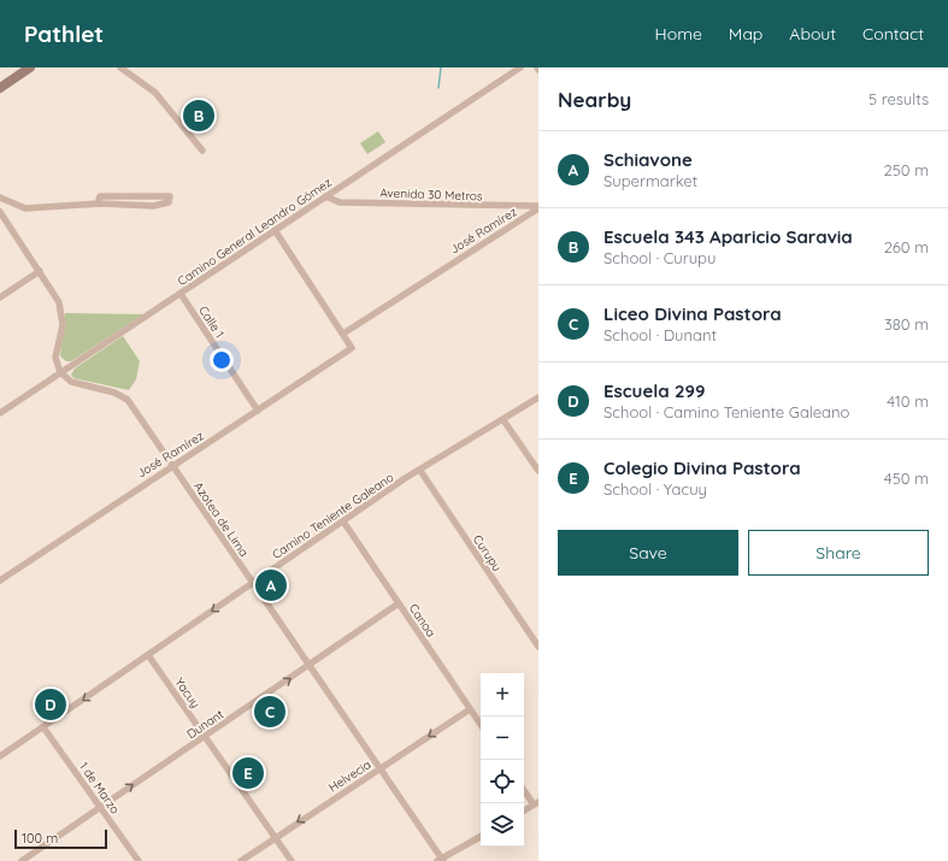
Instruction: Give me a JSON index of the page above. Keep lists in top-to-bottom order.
{
  "streets": {
    "street": [
      "Avenida 30 Metros",
      "José Ramírez",
      "Camino General Leandro Gómez",
      "Calle 1",
      "Camino Teniente Galeano",
      "Azotea de Lima",
      "Curupu",
      "Canoa",
      "Yacuy",
      "Dunant",
      "Helvecia",
      "1 de Marzo"
    ]
  },
  "crossings": [
    ["Avenida 30 Metros", "José Ramírez"],
    ["Avenida 30 Metros", "Camino General Leandro Gómez"],
    ["José Ramírez", "Calle 1"],
    ["José Ramírez", "Azotea de Lima"],
    ["Camino General Leandro Gómez", "Calle 1"],
    ["Camino General Leandro Gómez", "Azotea de Lima"],
    ["Camino Teniente Galeano", "Azotea de Lima"],
    ["Camino Teniente Galeano", "Curupu"],
    ["Camino Teniente Galeano", "Canoa"],
    ["Camino Teniente Galeano", "Yacuy"],
    ["Camino Teniente Galeano", "1 de Marzo"],
    ["Azotea de Lima", "Dunant"],
    ["Azotea de Lima", "Helvecia"],
    ["Canoa", "Dunant"],
    ["Canoa", "Helvecia"],
    ["Yacuy", "Dunant"],
    ["Yacuy", "Helvecia"],
    ["Dunant", "1 de Marzo"]
  ],
  "one_way": ["Camino Teniente Galeano", "Dunant", "Helvecia"],
  "scale_bar": "100 m",
  "page": {
    "header": "Pathlet",
    "nav": [
      "Home",
      "Map",
      "About",
      "Contact"
    ],
    "heading": ["Nearby", "5 results"],
    "pins": [
      "B",
      "A",
      "D",
      "C",
      "E"
    ],
    "list": [
      {
        "mark": "A",
        "name": "Schiavone",
        "note": "Supermarket",
        "value": "250 m"
      },
      {
        "mark": "B",
        "name": "Escuela 343 Aparicio Saravia",
        "note": "School · Curupu",
        "value": "260 m"
      },
      {
        "mark": "C",
        "name": "Liceo Divina Pastora",
        "note": "School · Dunant",
        "value": "380 m"
      },
      {
        "mark": "D",
        "name": "Escuela 299",
        "note": "School · Camino Teniente Galeano",
        "value": "410 m"
      },
      {
        "mark": "E",
        "name": "Colegio Divina Pastora",
        "note": "School · Yacuy",
        "value": "450 m"
      }
    ],
    "buttons": ["Save", "Share"],
    "map_buttons": ["+", "−"],
    "scale": "100 m"
  }
}
